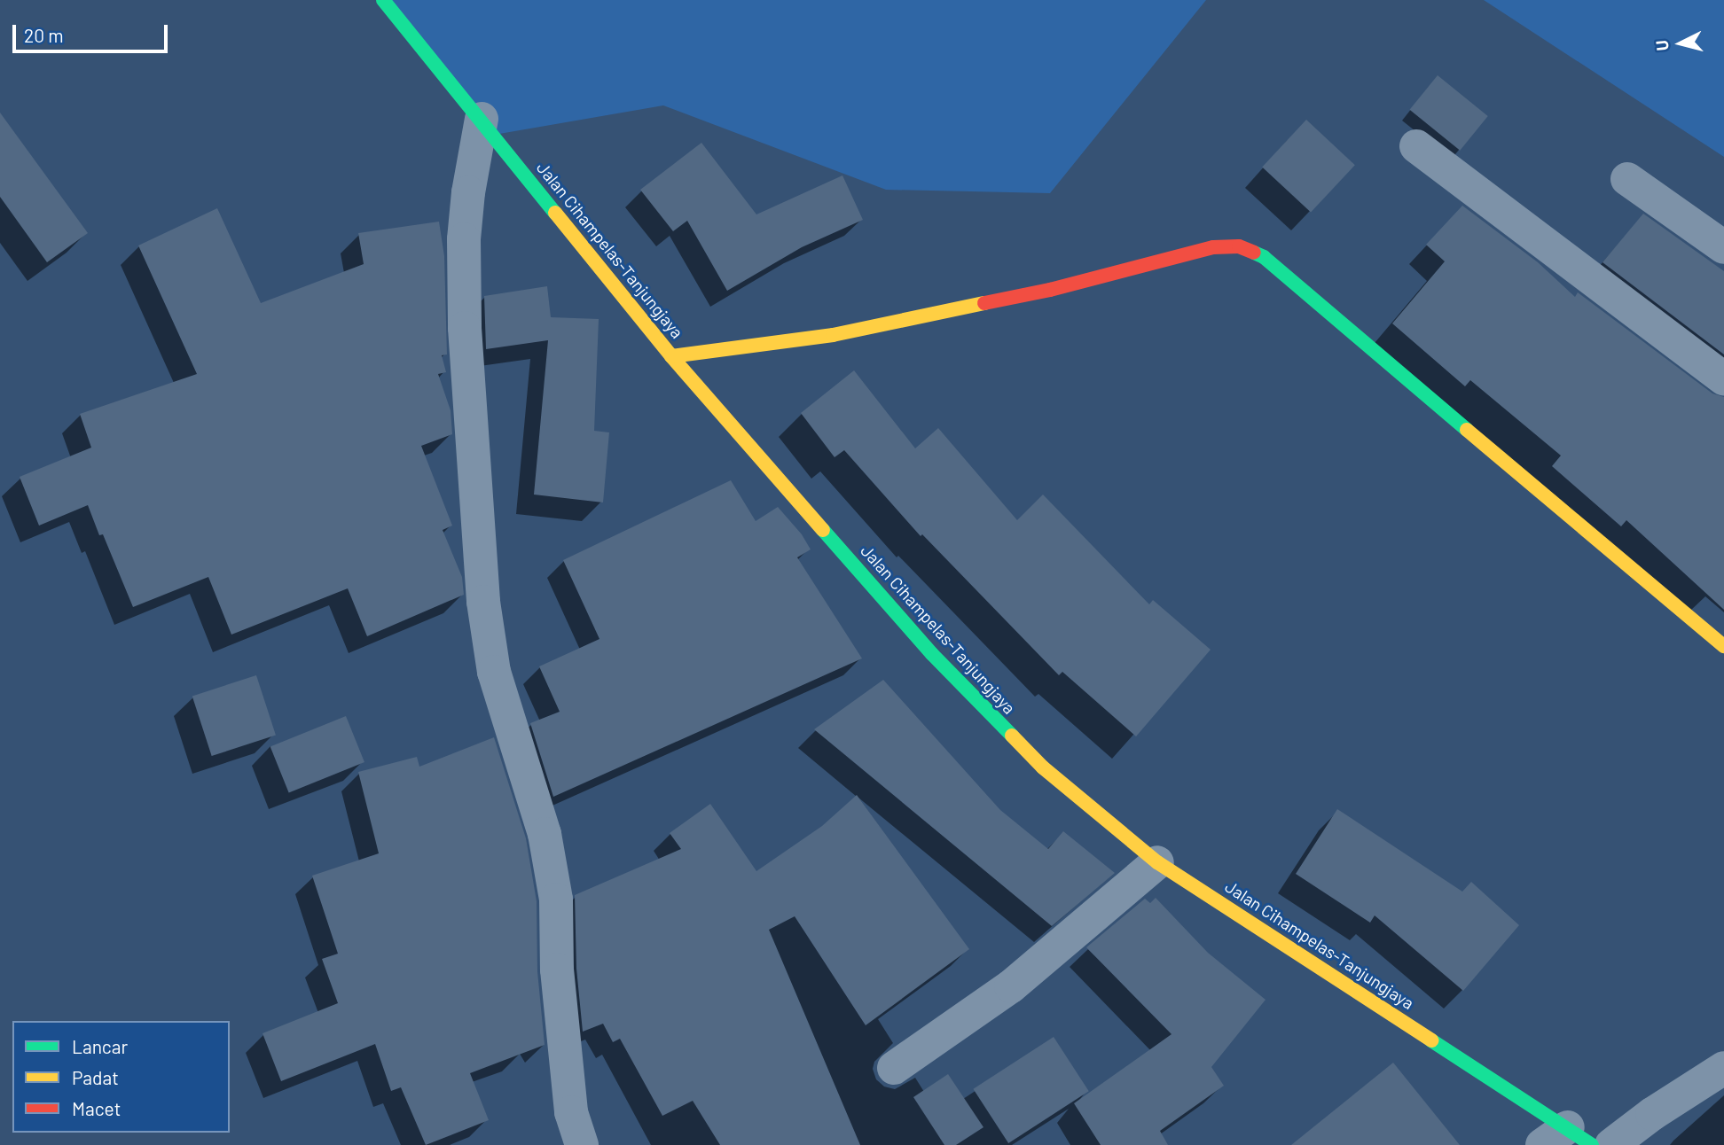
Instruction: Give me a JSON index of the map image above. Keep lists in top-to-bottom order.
{
  "streets": {
    "main road": ["Jalan Cihampelas-Tanjungjaya"]
  },
  "legend": ["Lancar", "Padat", "Macet"],
  "scale_bar": "20 m",
  "north": "left"
}
